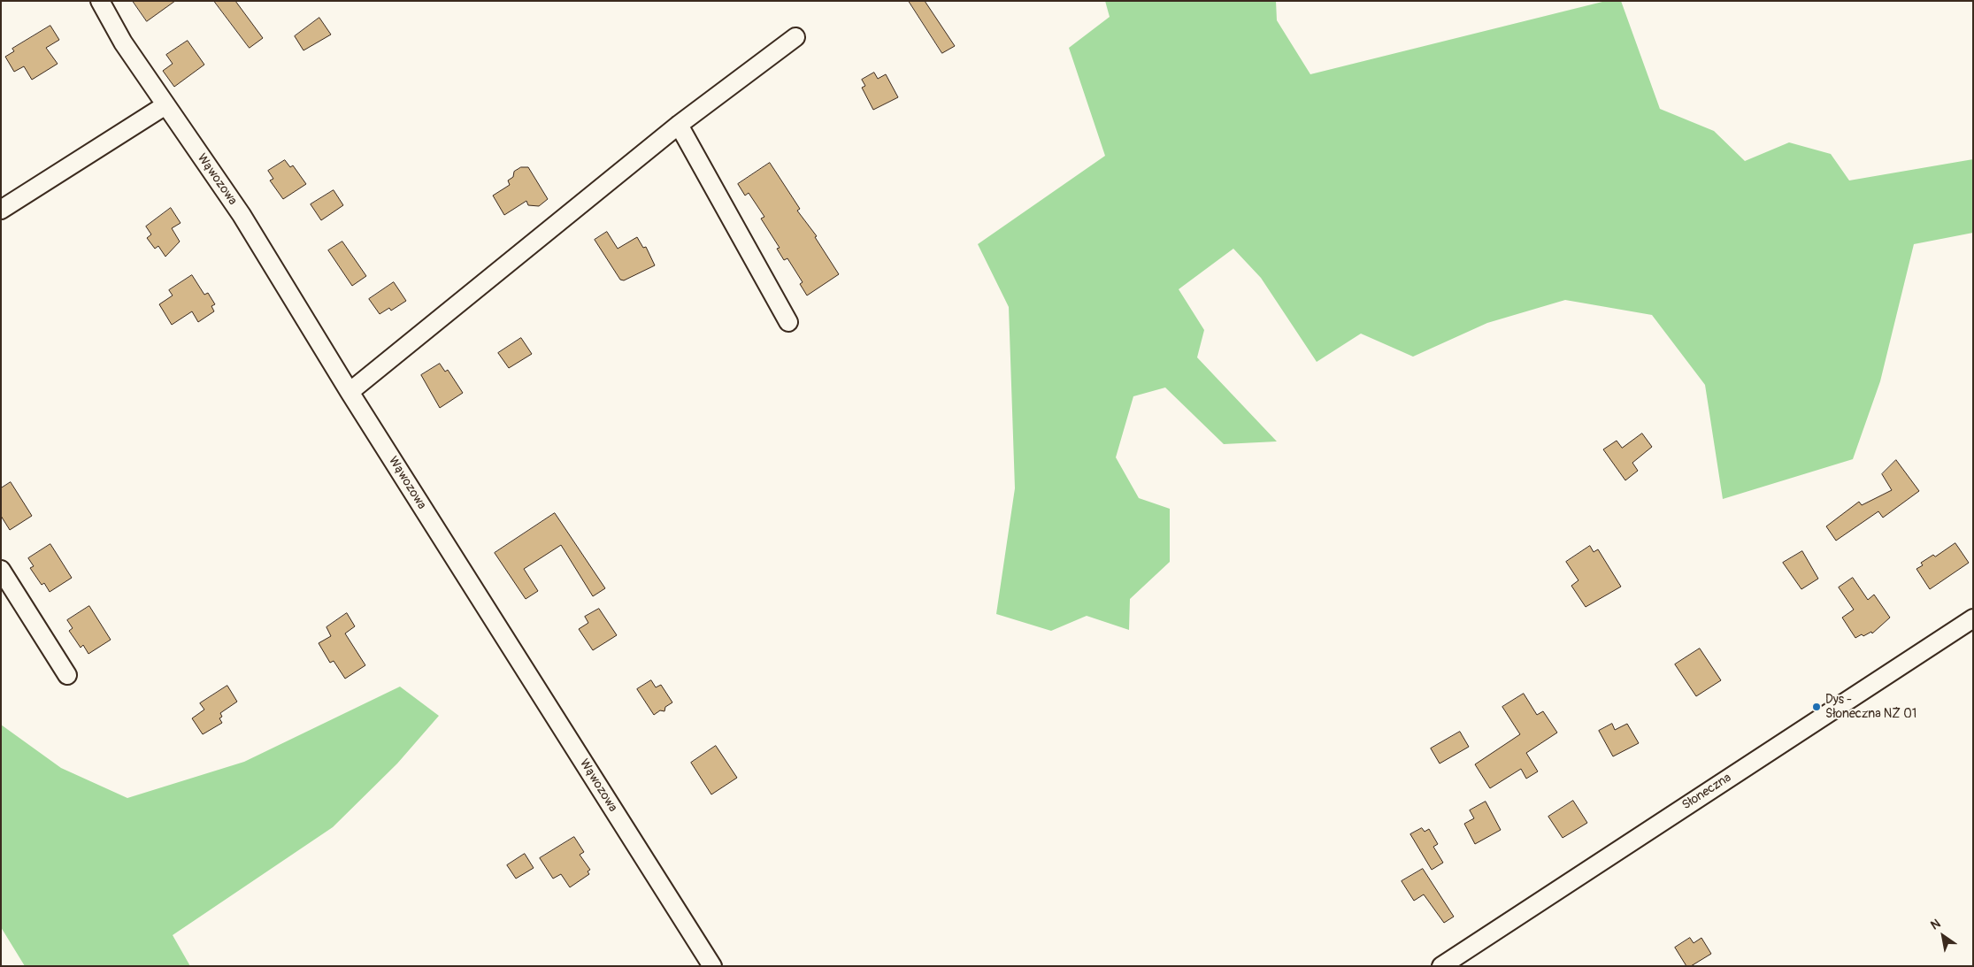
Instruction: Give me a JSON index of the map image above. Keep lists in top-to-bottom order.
{
  "streets": {
    "street": ["Wąwozowa", "Słoneczna"]
  },
  "places": ["Dys - Słoneczna NŻ 01"],
  "north": "top left"
}
